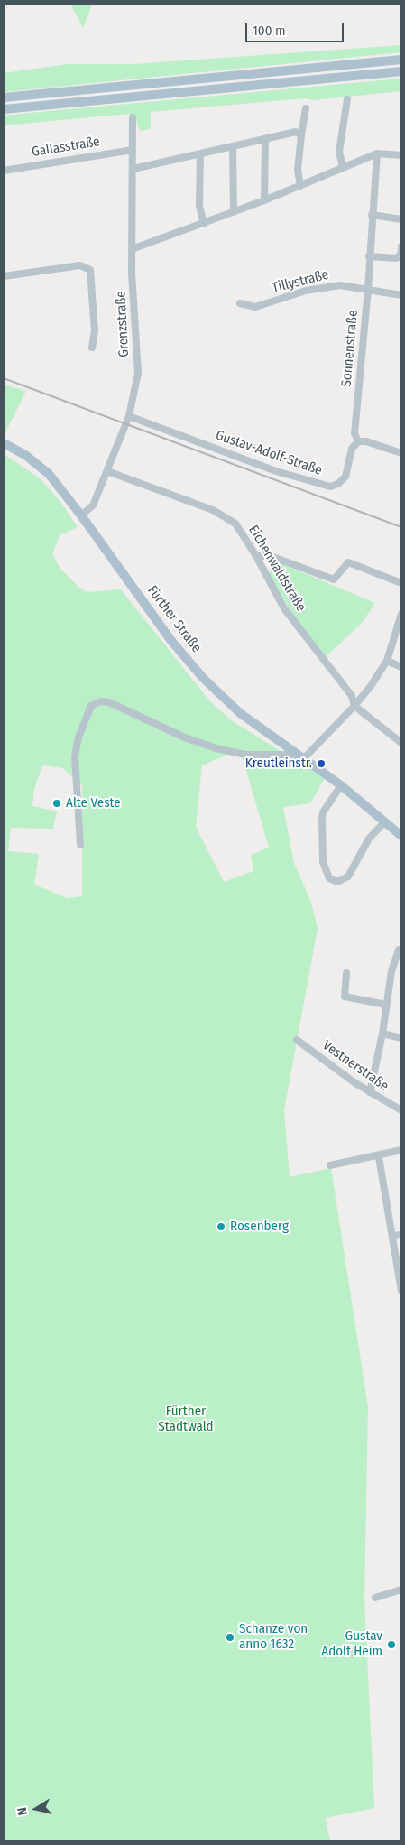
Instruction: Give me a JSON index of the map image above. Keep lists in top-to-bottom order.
{
  "streets": {
    "main road": ["Fürther Straße"],
    "street": [
      "Gallasstraße",
      "Tillystraße",
      "Grenzstraße",
      "Sonnenstraße",
      "Gustav-Adolf-Straße",
      "Eichenwaldstraße",
      "Vestnerstraße"
    ]
  },
  "crossings": [
    ["Gallasstraße", "Grenzstraße"],
    ["Tillystraße", "Sonnenstraße"],
    ["Grenzstraße", "Gustav-Adolf-Straße"],
    ["Grenzstraße", "Eichenwaldstraße"],
    ["Grenzstraße", "Fürther Straße"],
    ["Sonnenstraße", "Gustav-Adolf-Straße"]
  ],
  "parks": ["Fürther Stadtwald"],
  "places": [
    "Kreutleinstr.",
    "Alte Veste",
    "Rosenberg",
    "Schanze von anno 1632",
    "Gustav Adolf Heim"
  ],
  "scale_bar": "100 m",
  "north": "left"
}
